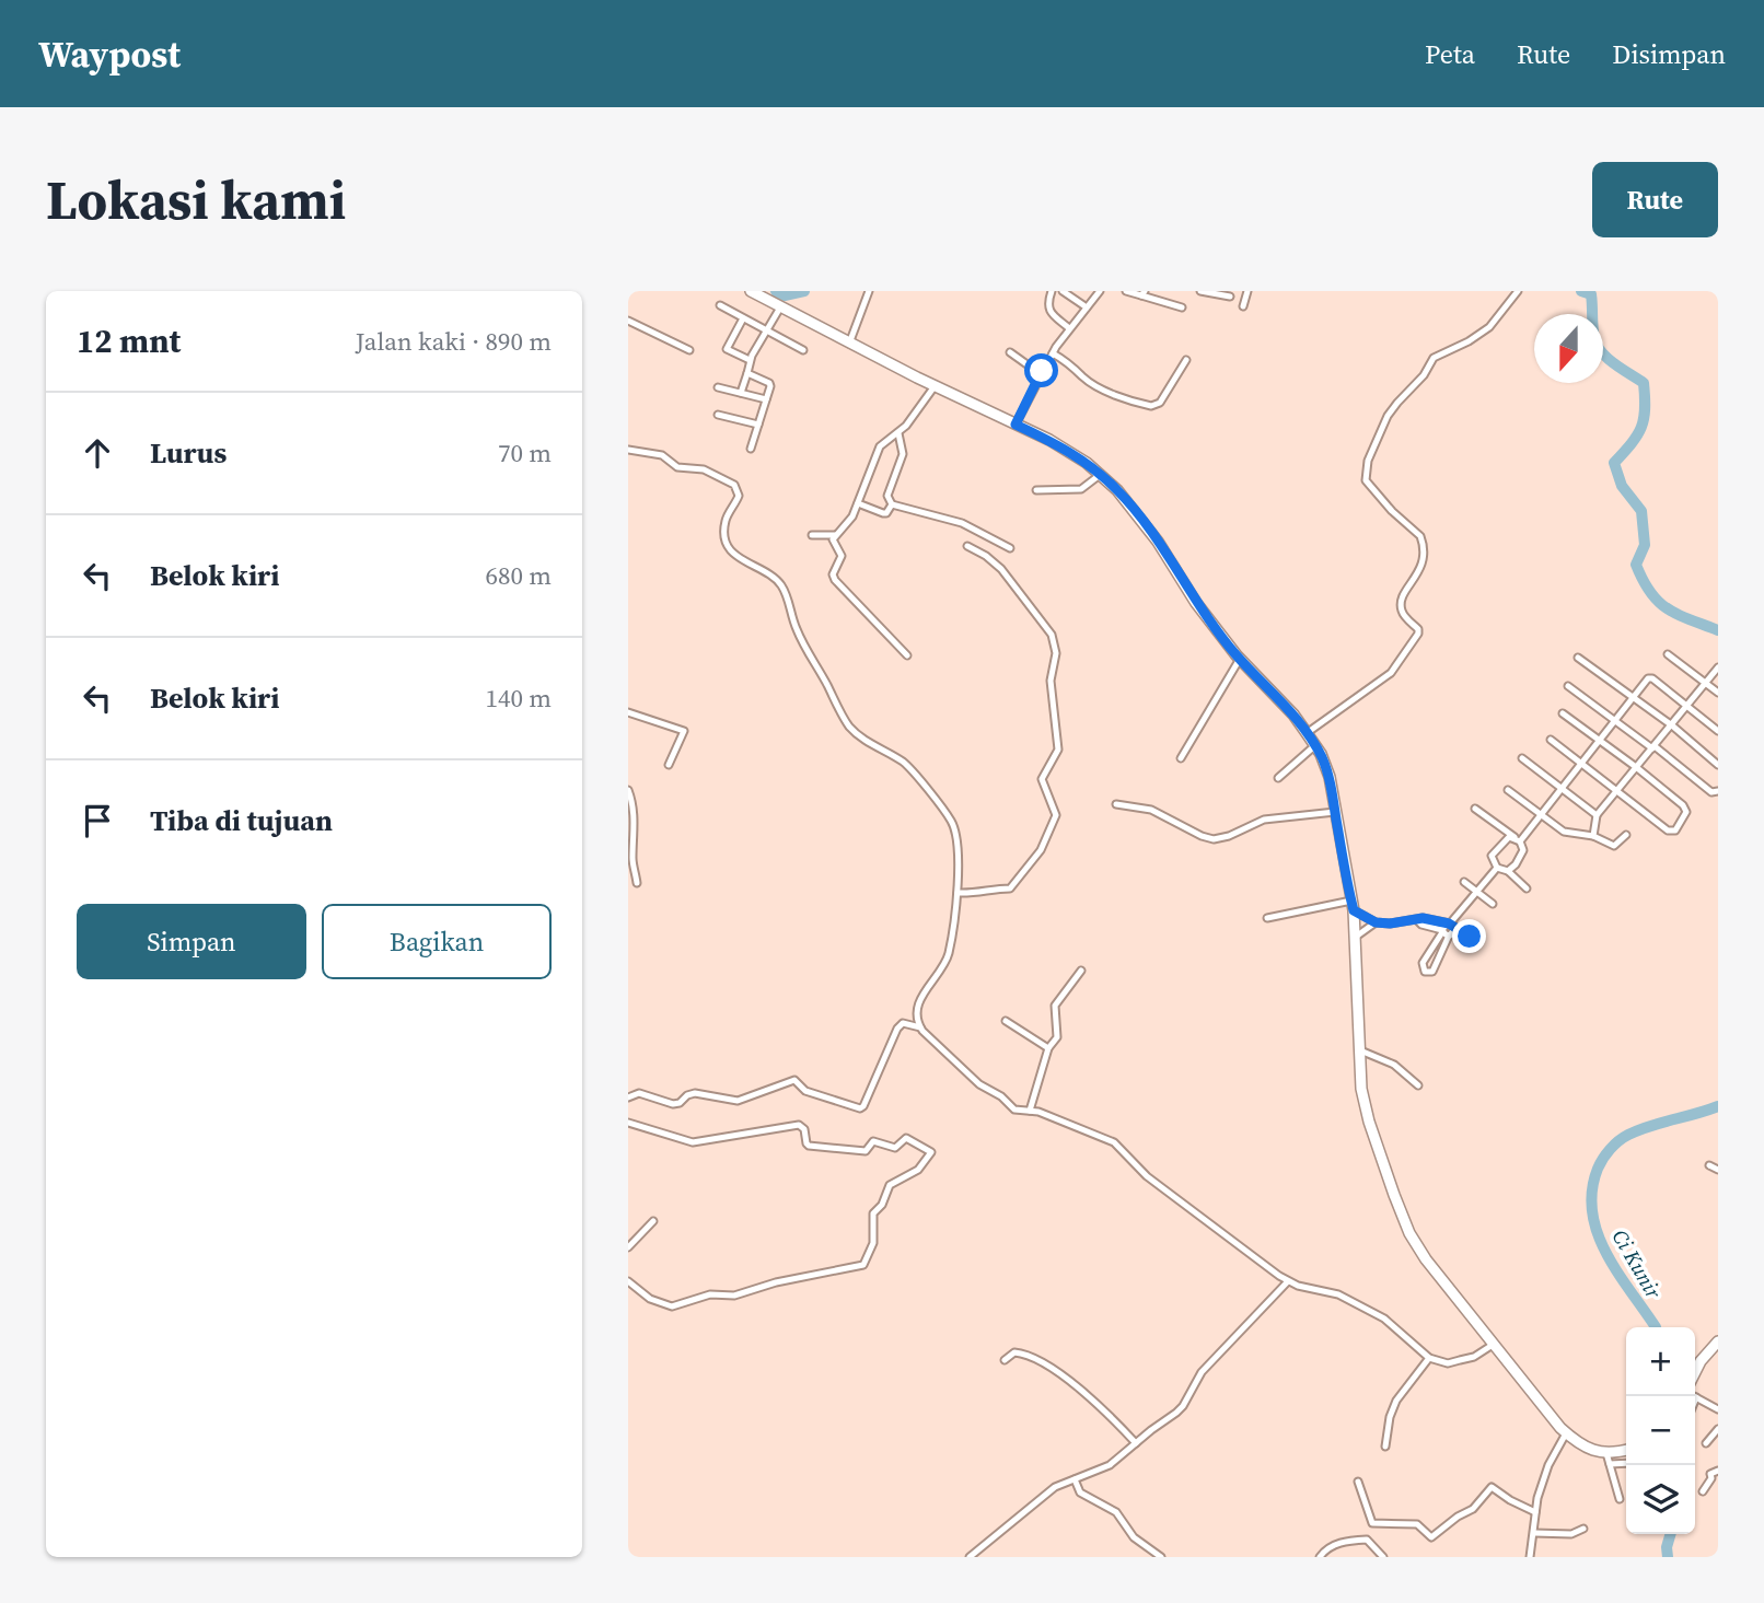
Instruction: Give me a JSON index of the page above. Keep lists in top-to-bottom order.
{
  "water": ["Ci Kunir"],
  "north": "bottom",
  "page": {
    "header": "Waypost",
    "nav": ["Peta", "Rute", "Disimpan"],
    "buttons": [
      "Rute",
      ["Simpan", "Bagikan"]
    ],
    "title": "Lokasi kami",
    "heading": ["12 mnt", "Jalan kaki · 890 m"],
    "list": [
      ["Lurus", "70 m"],
      ["Belok kiri", "680 m"],
      ["Belok kiri", "140 m"],
      "Tiba di tujuan"
    ],
    "map_buttons": ["+", "−"]
  }
}
